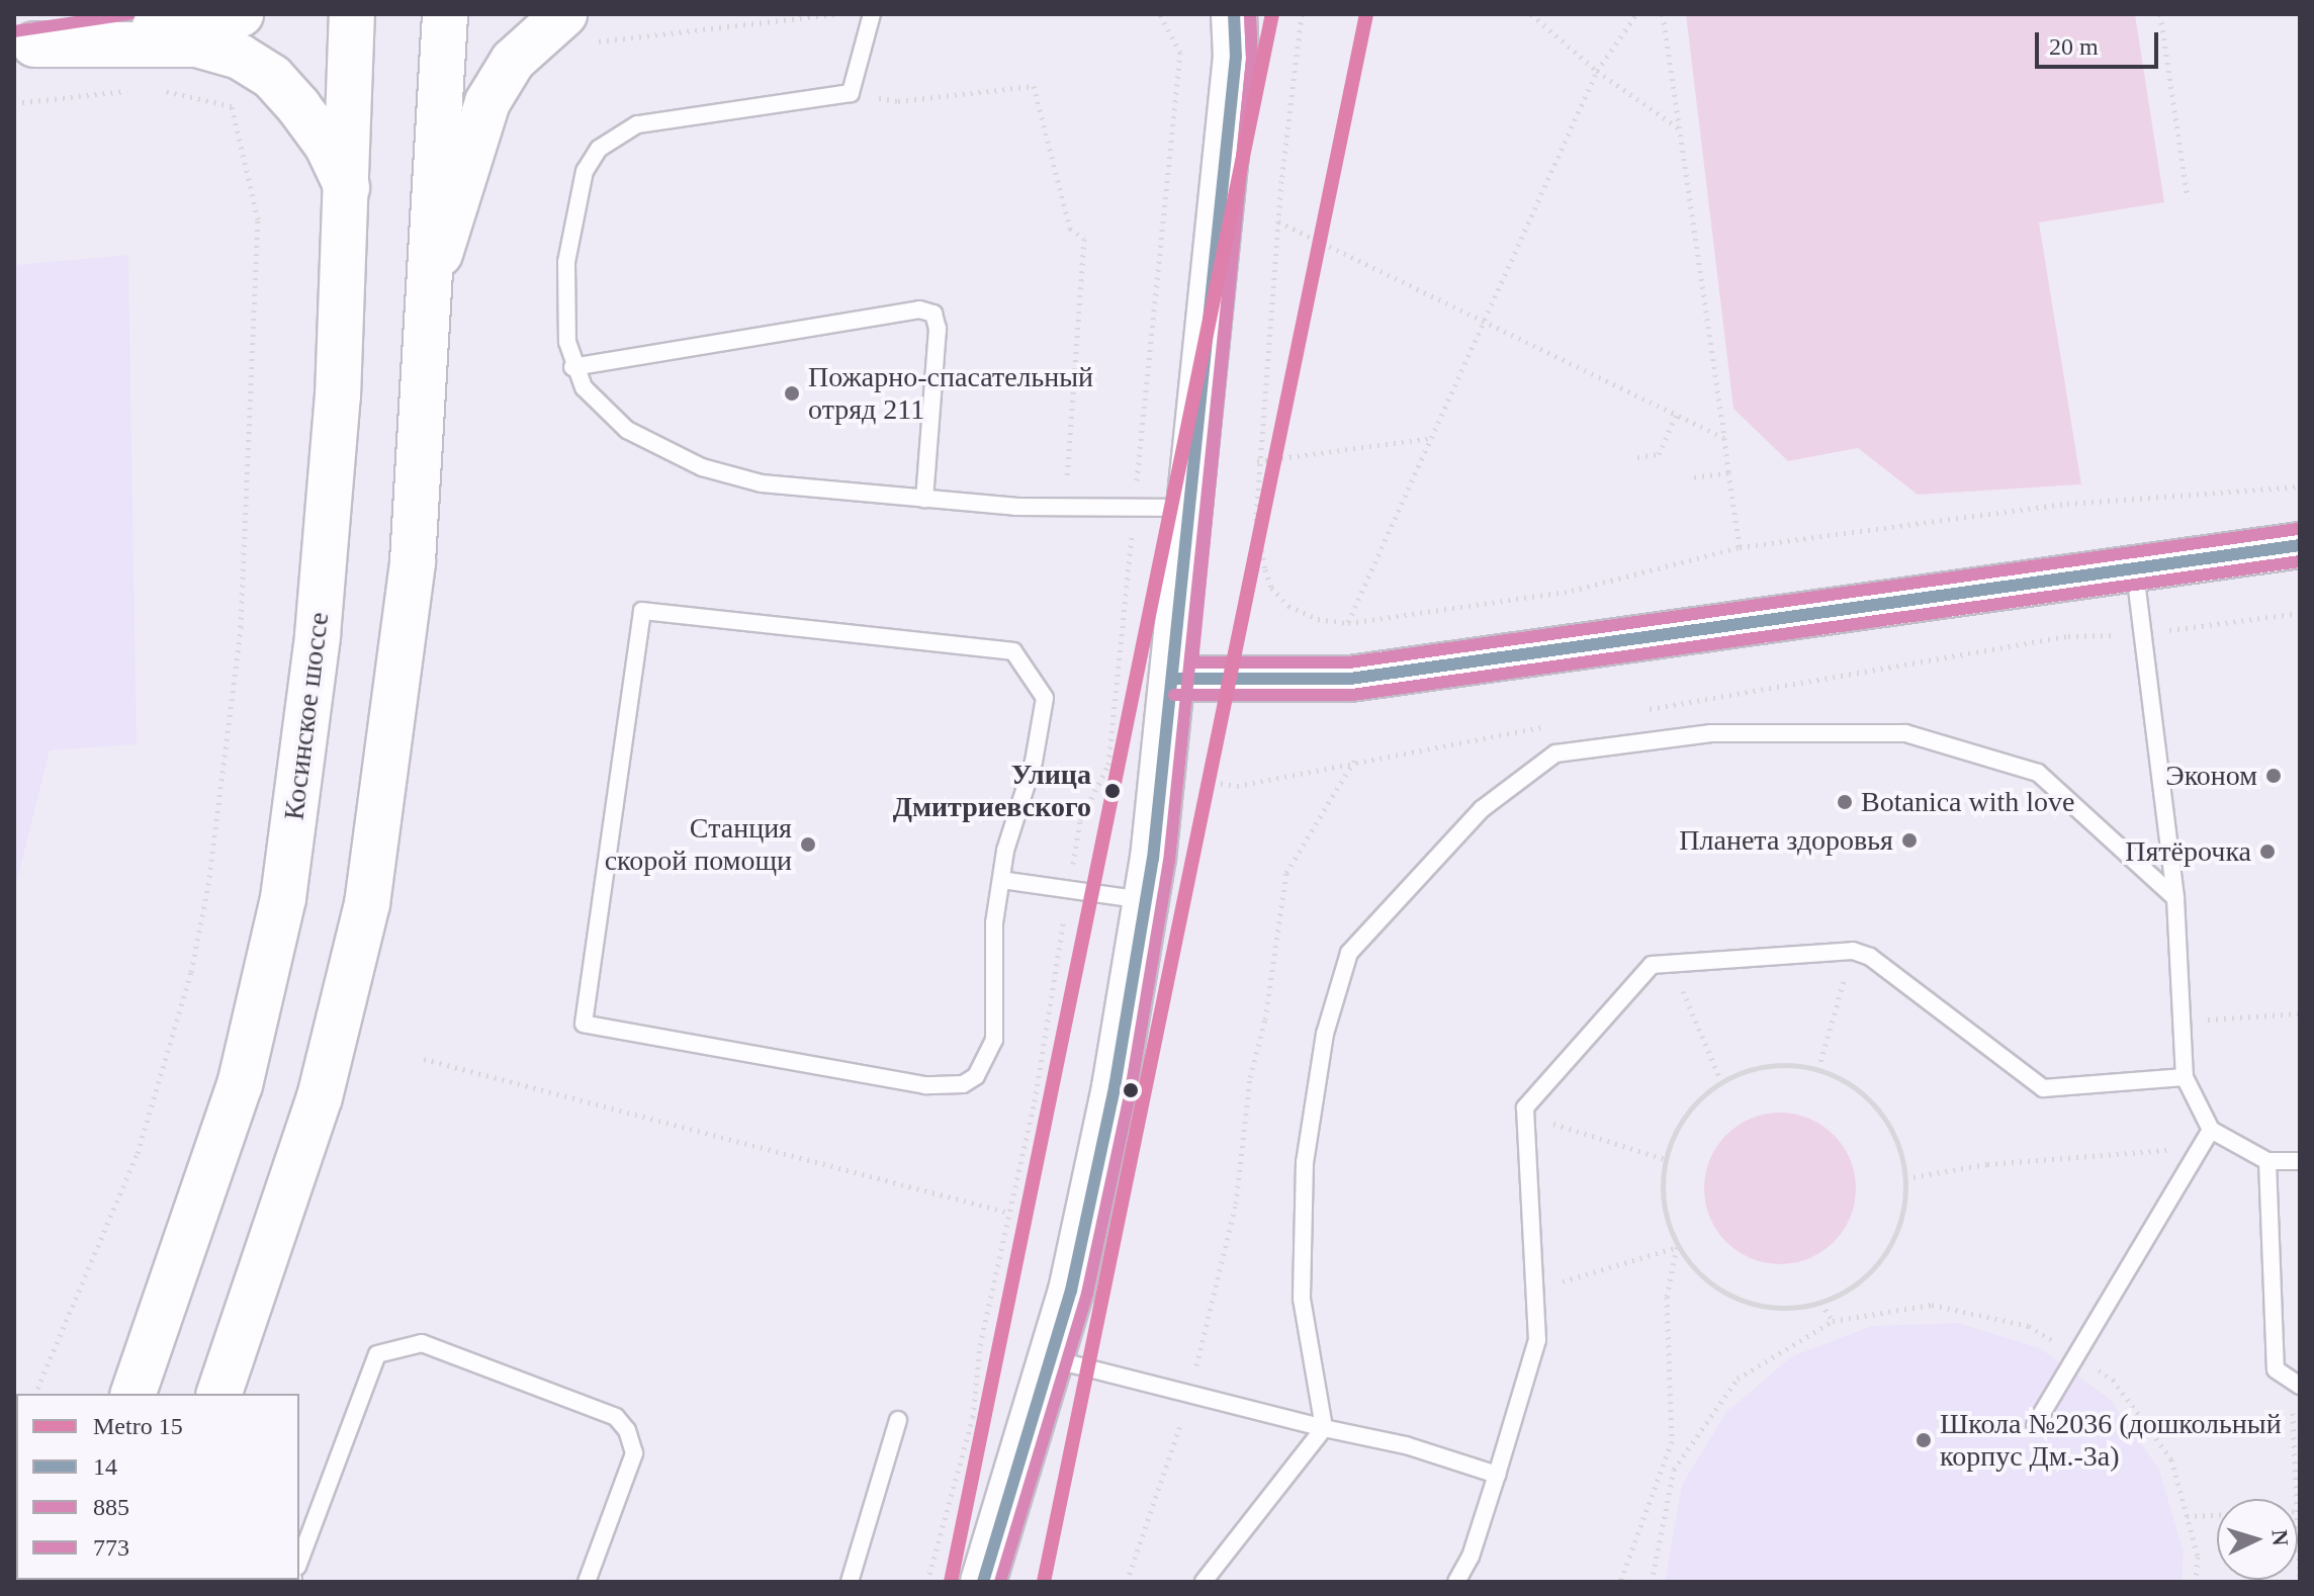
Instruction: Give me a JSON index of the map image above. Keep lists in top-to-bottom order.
{
  "streets": {
    "main road": ["Косинское шоссе"]
  },
  "places": [
    "Пожарно-спасательный отряд 211",
    "Эконом",
    "Улица Дмитриевского",
    "Botanica with love",
    "Планета здоровья",
    "Станция скорой помощи",
    "Пятёрочка",
    "Школа №2036 (дошкольный корпус Дм.-3а)"
  ],
  "lines": [
    "metro line 15",
    "transit line 14",
    "transit line 885",
    "transit line 773"
  ],
  "legend": [
    "Metro 15",
    "14",
    "885",
    "773"
  ],
  "scale_bar": "20 m",
  "north": "right"
}
